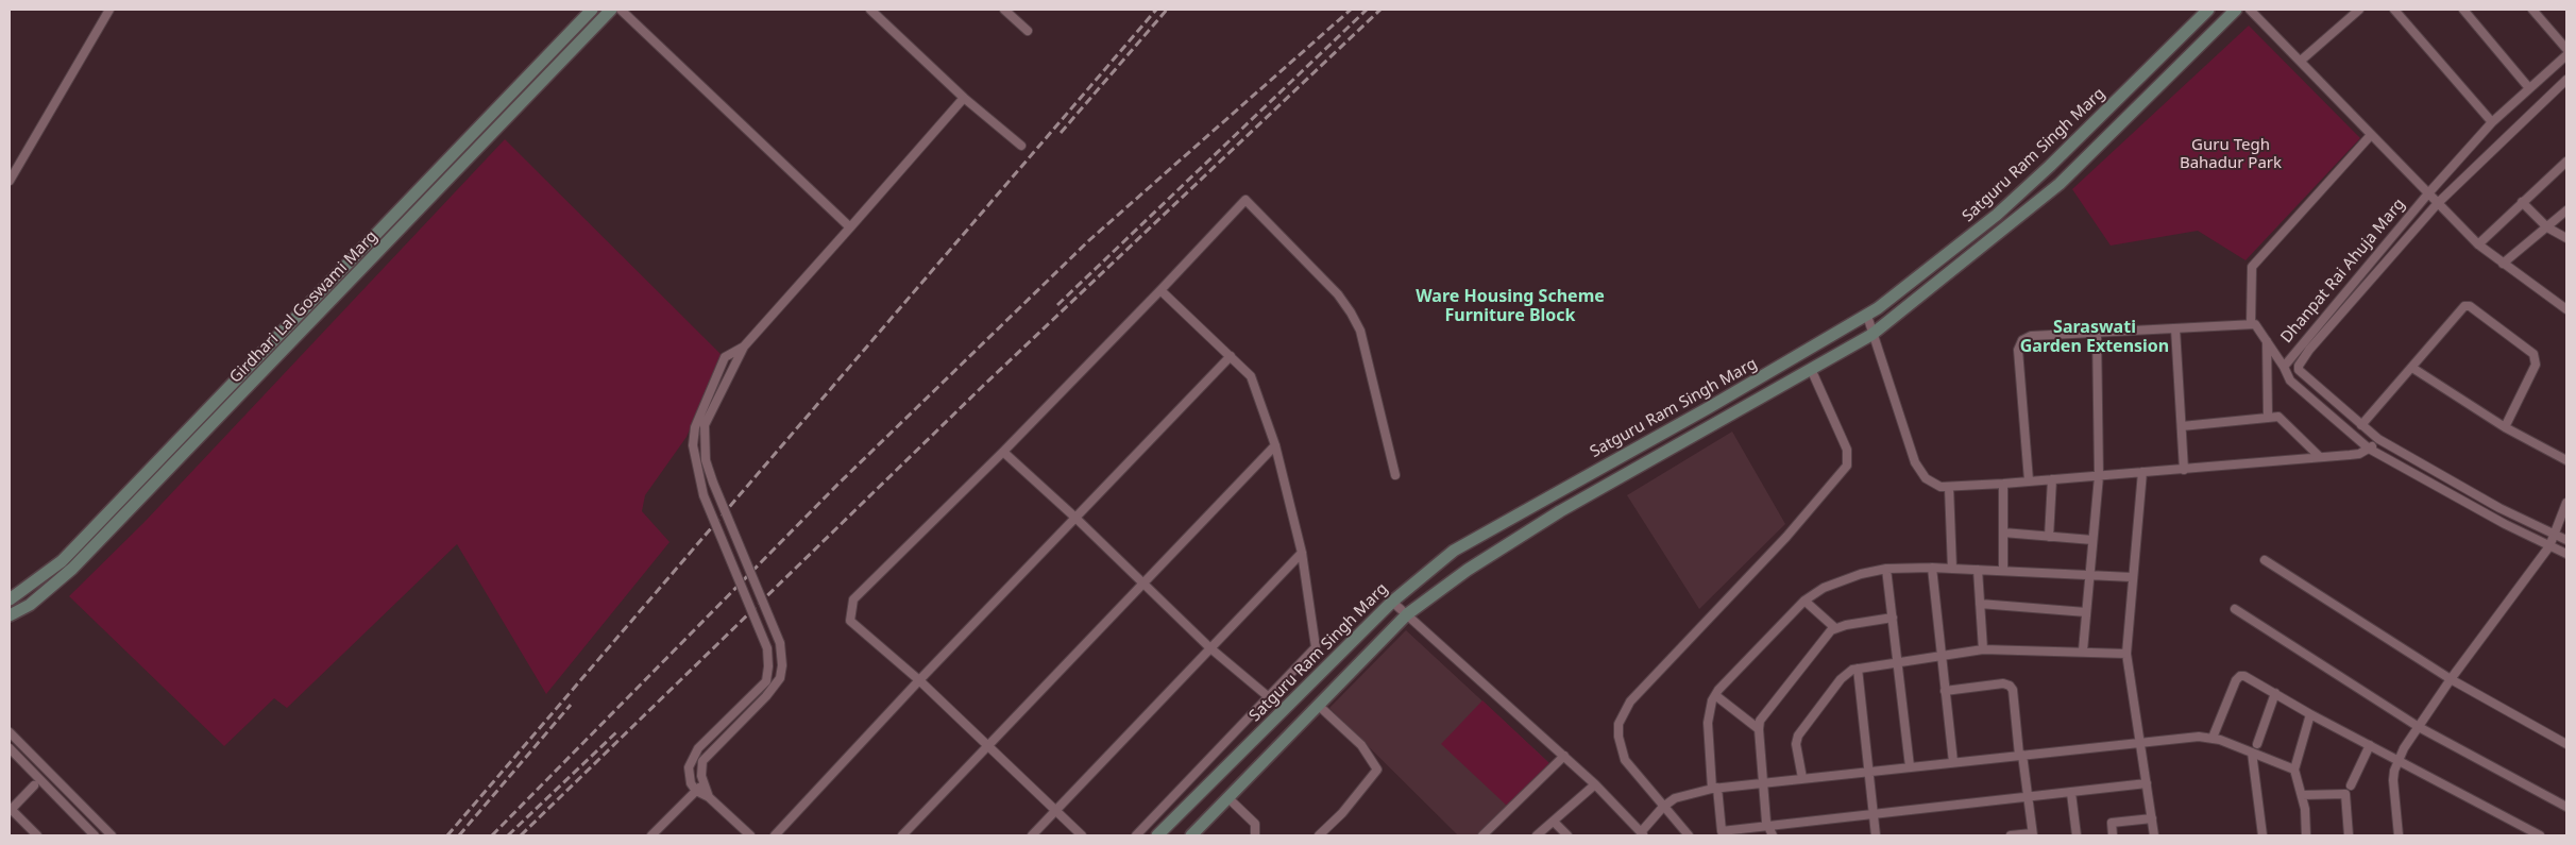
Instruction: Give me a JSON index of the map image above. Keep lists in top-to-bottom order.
{
  "streets": {
    "main road": ["Satguru Ram Singh Marg", "Girdhari Lal Goswami Marg"],
    "street": ["Dhanpat Rai Ahuja Marg"]
  },
  "districts": ["Ware Housing Scheme Furniture Block", "Saraswati Garden Extension"],
  "parks": ["Guru Tegh Bahadur Park"]
}
